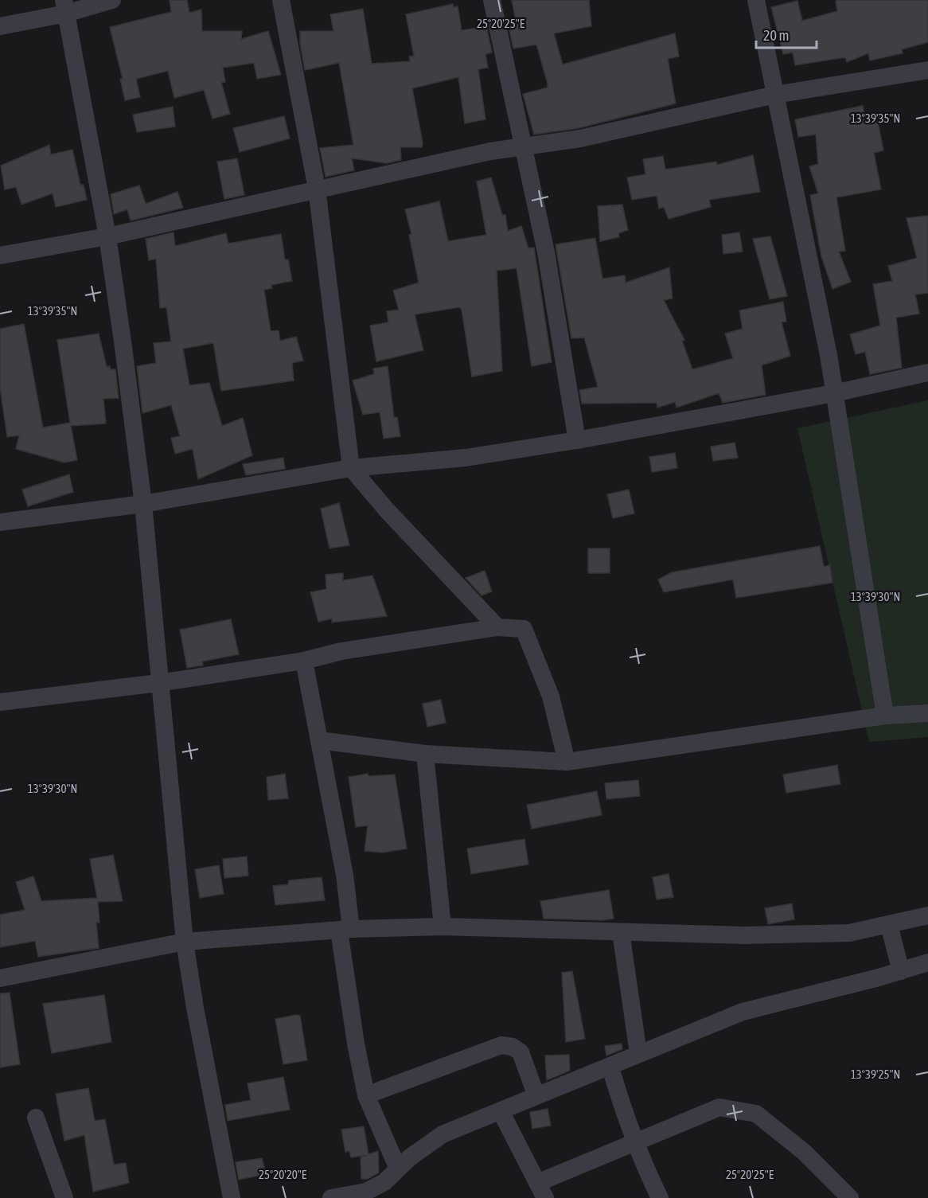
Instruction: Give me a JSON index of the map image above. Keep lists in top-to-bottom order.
{
  "scale_bar": "20 m",
  "coordinates": [
    "25°20'25\"E",
    "13°39'35\"N",
    "13°39'30\"N",
    "13°39'25\"N",
    "25°20'20\"E"
  ]
}
